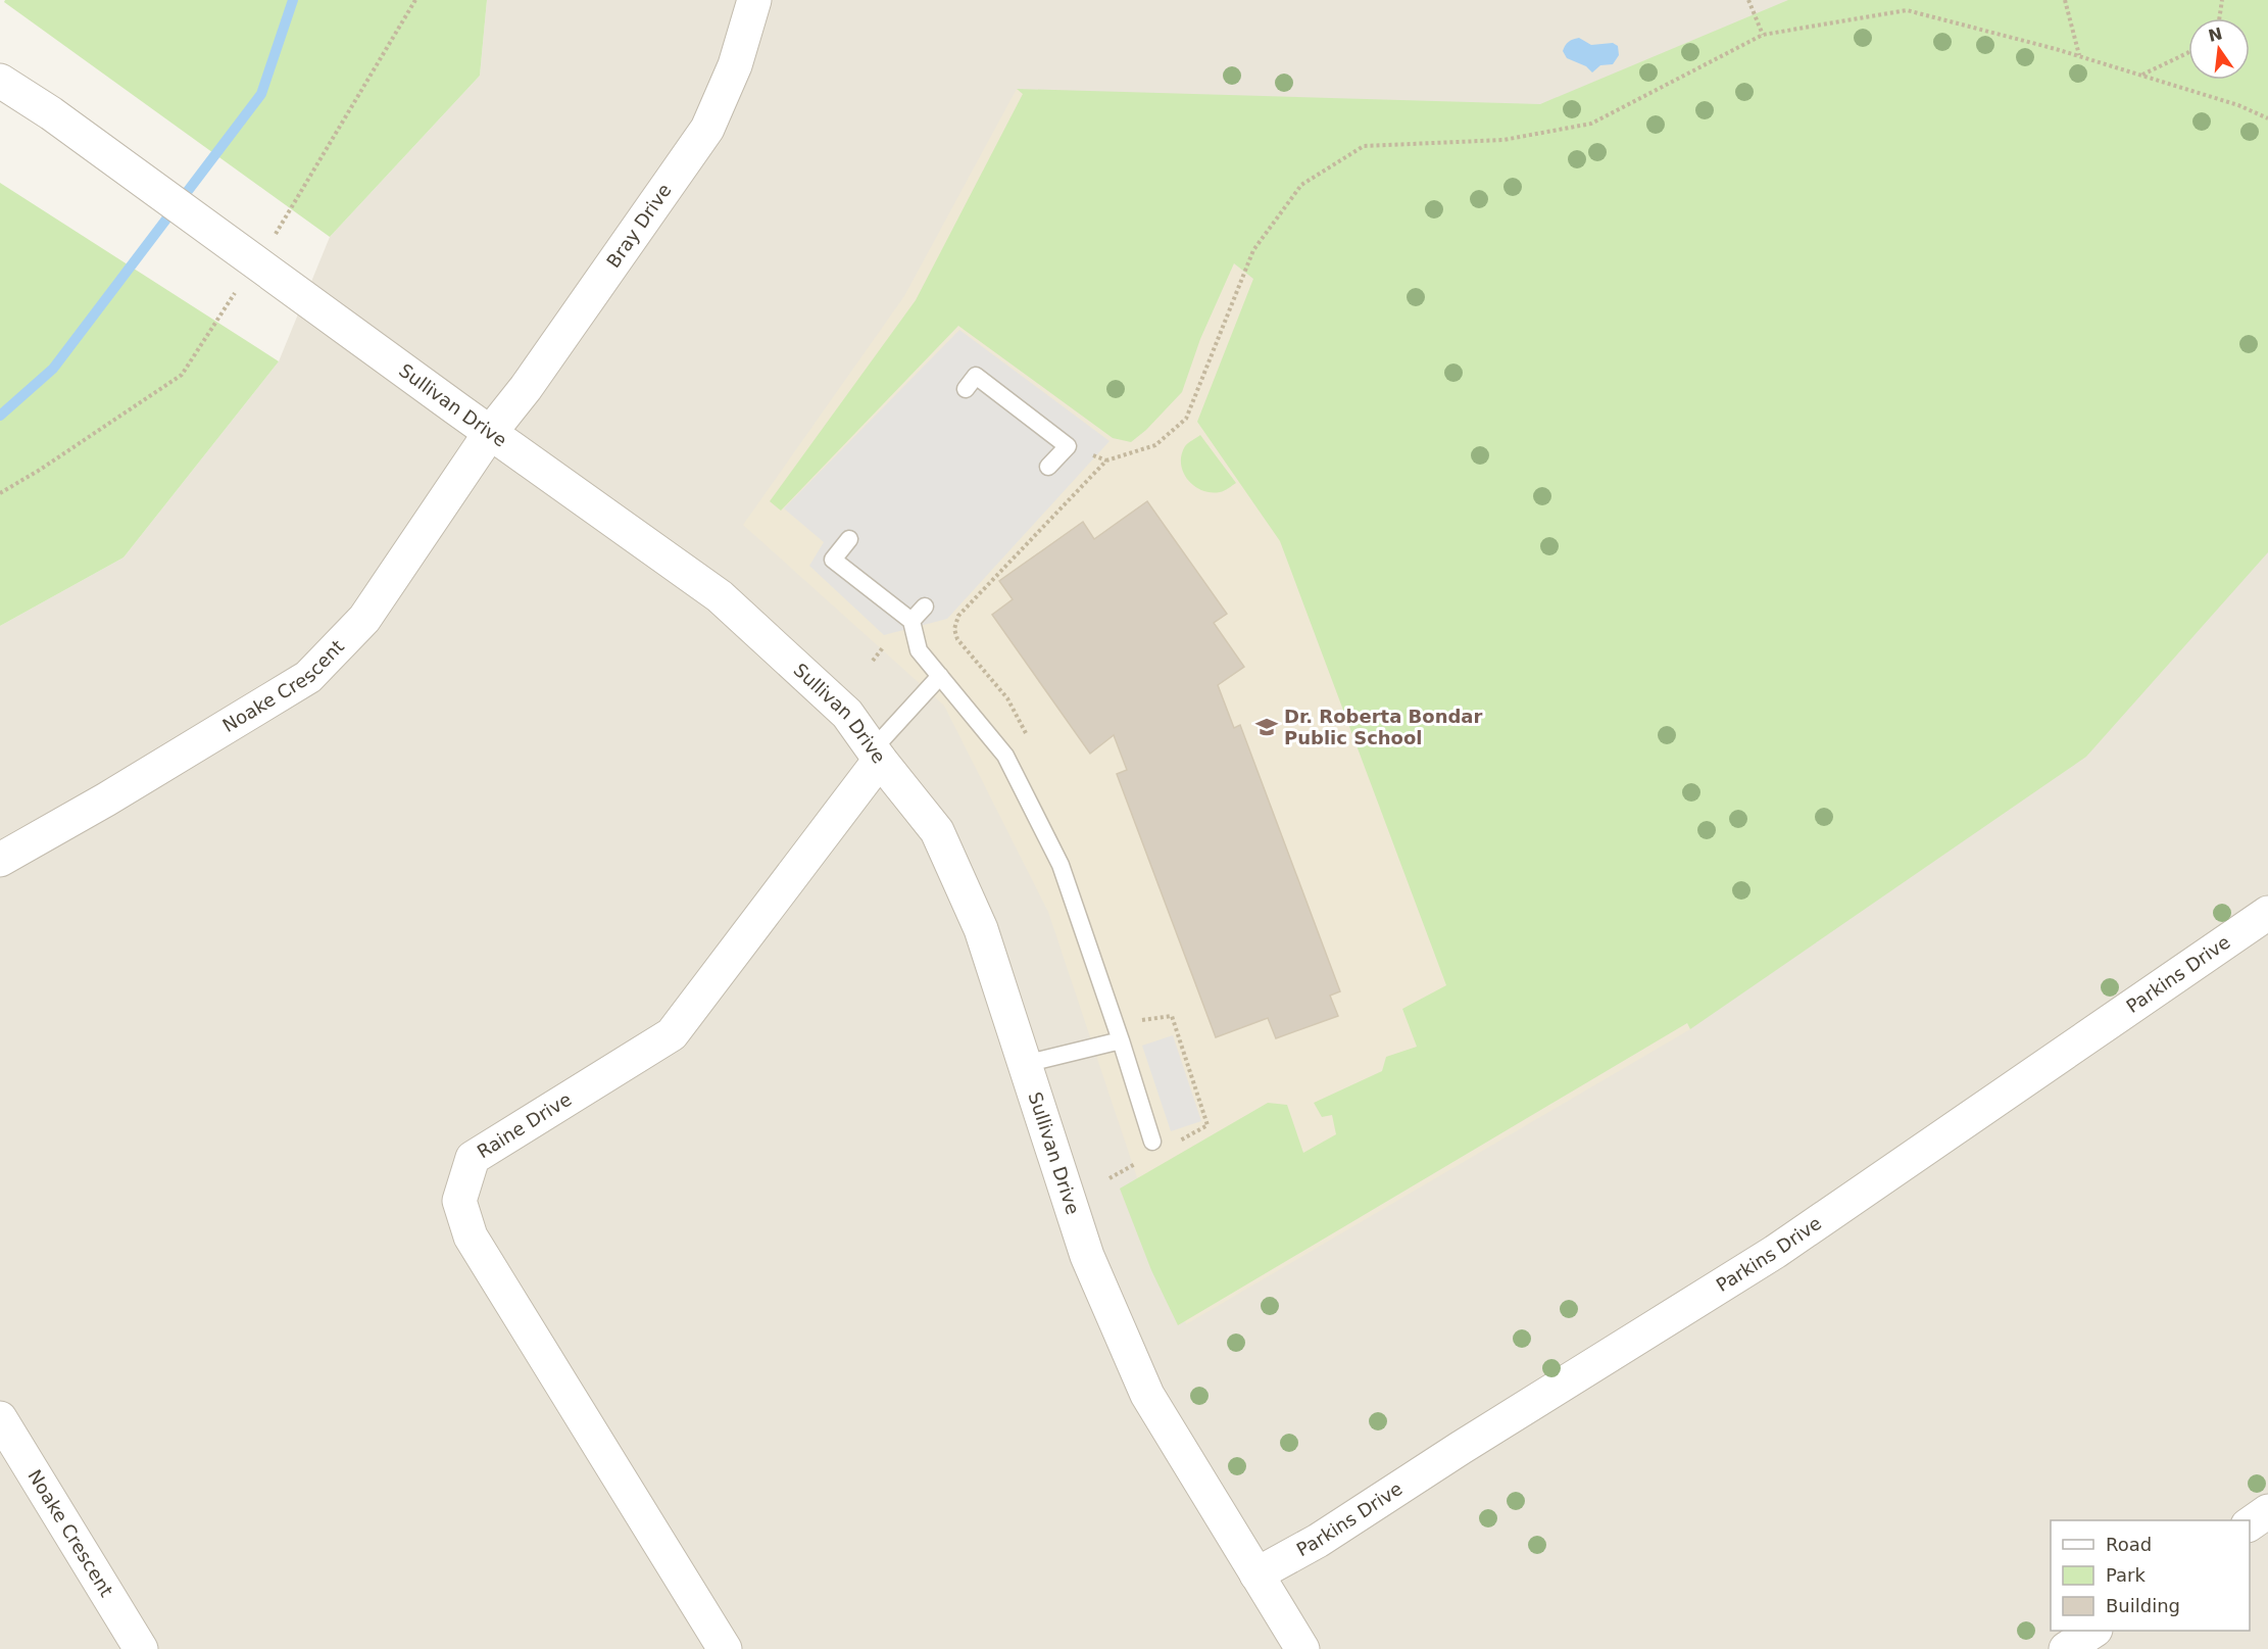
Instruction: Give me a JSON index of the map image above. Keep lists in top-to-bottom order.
{
  "streets": {
    "street": [
      "Bray Drive",
      "Sullivan Drive",
      "Noake Crescent",
      "Parkins Drive",
      "Raine Drive"
    ]
  },
  "crossings": [
    ["Bray Drive", "Sullivan Drive"],
    ["Bray Drive", "Noake Crescent"],
    ["Sullivan Drive", "Noake Crescent"],
    ["Sullivan Drive", "Parkins Drive"],
    ["Sullivan Drive", "Raine Drive"]
  ],
  "places": {
    "school or university": ["Dr. Roberta Bondar Public School"]
  },
  "legend": ["Road", "Park", "Building"],
  "north": "top"
}
